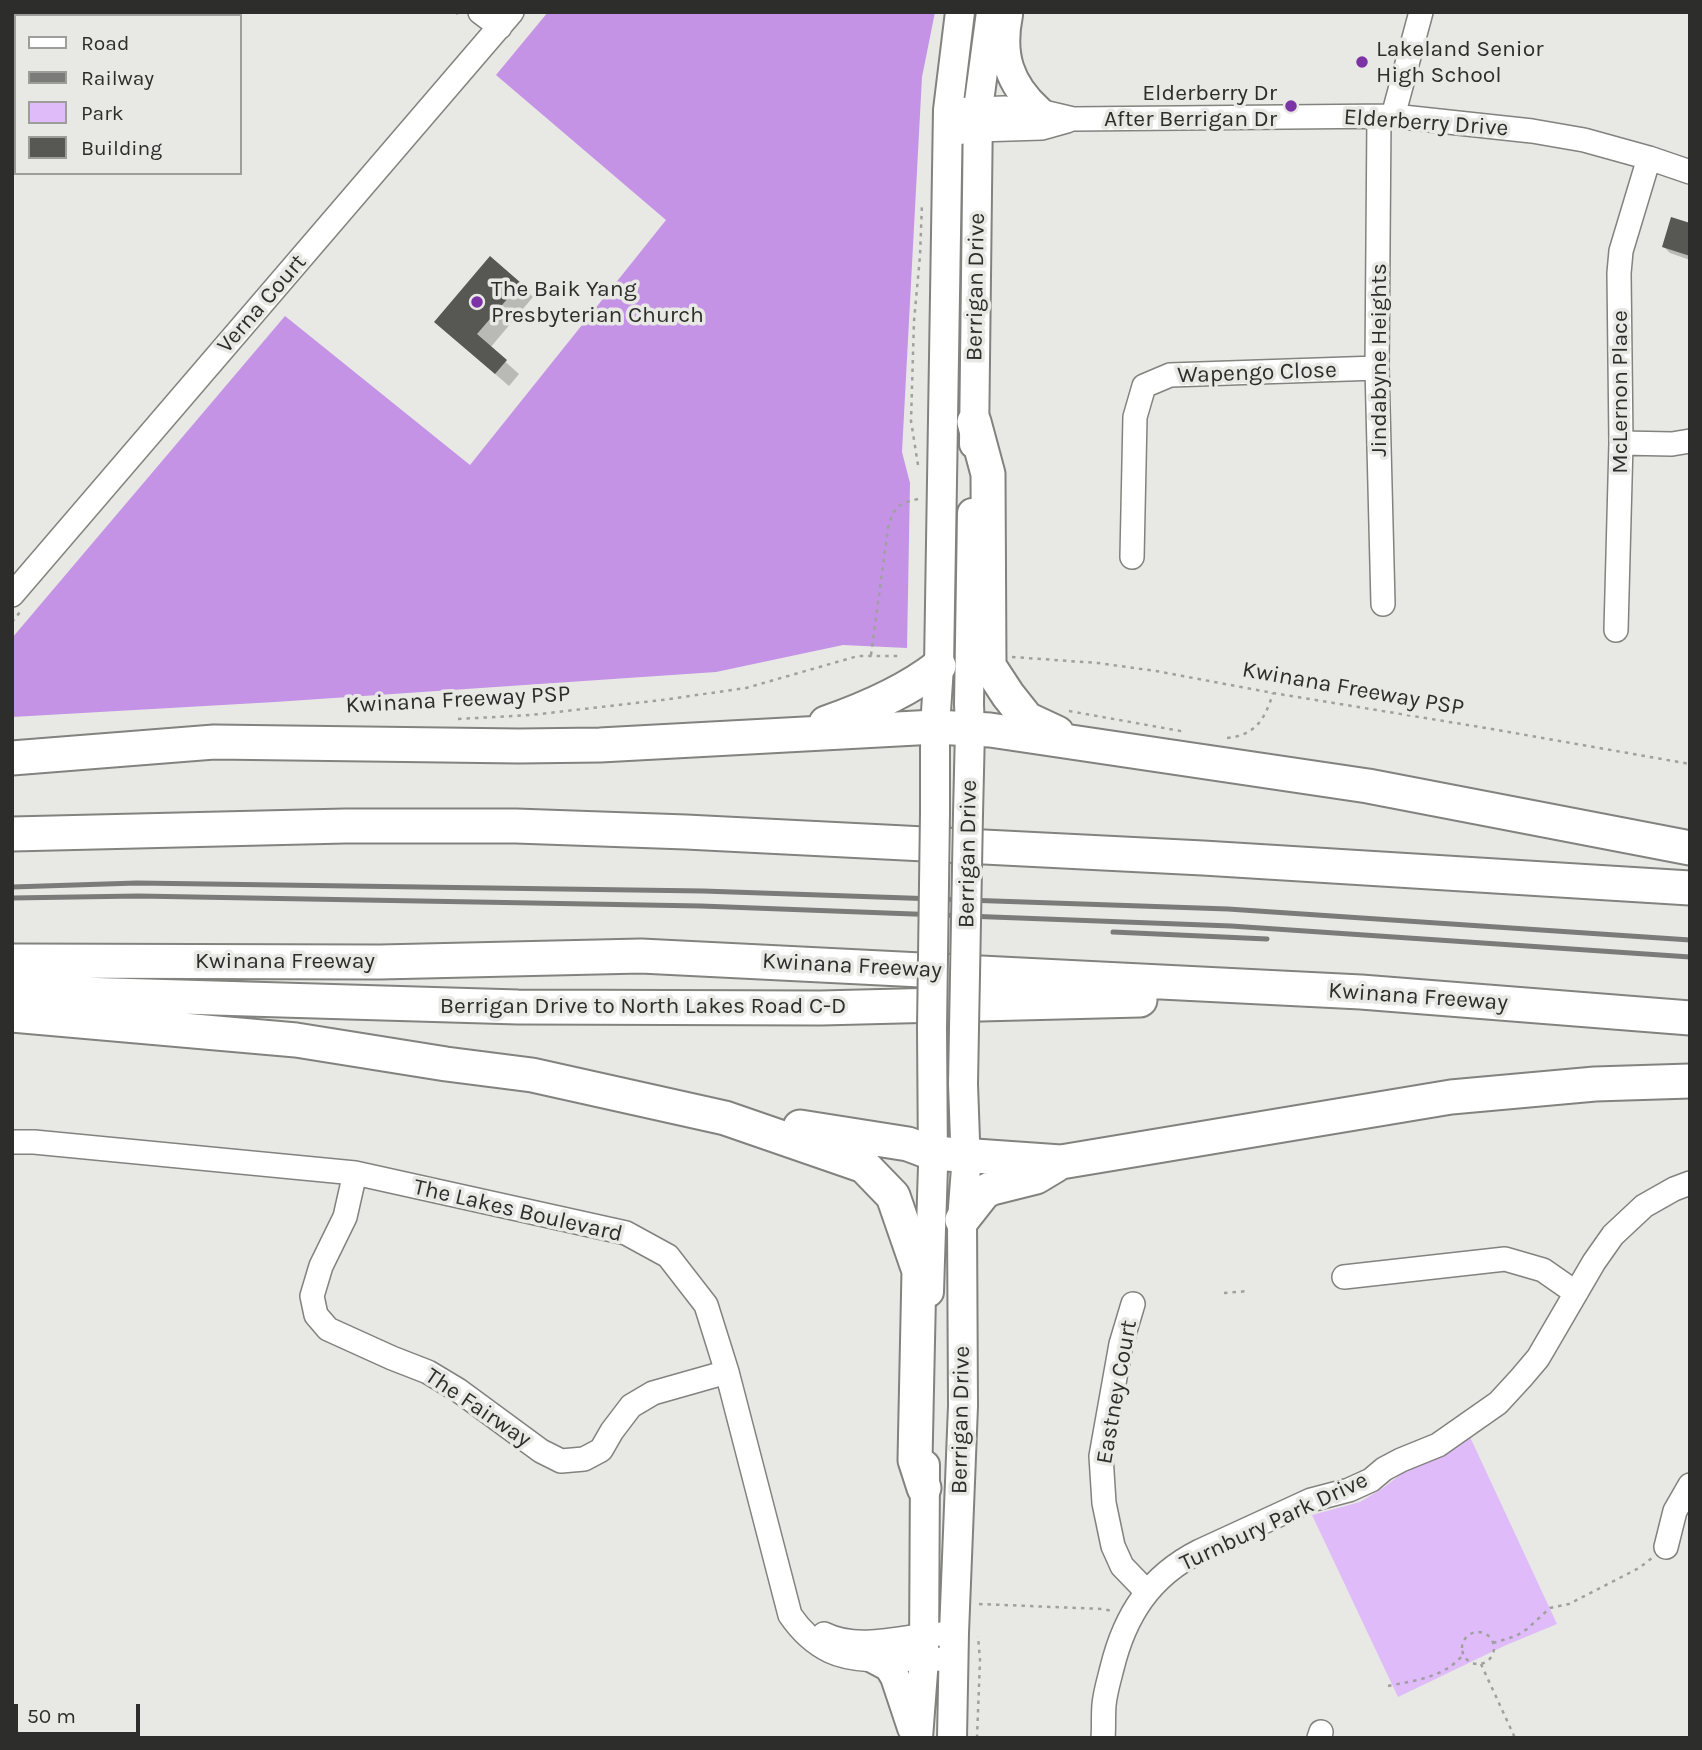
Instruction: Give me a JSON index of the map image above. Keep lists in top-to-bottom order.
{
  "streets": {
    "highway": ["Kwinana Freeway", "Berrigan Drive to North Lakes Road C-D"],
    "main road": ["Berrigan Drive"],
    "street": [
      "Elderberry Drive",
      "Verna Court",
      "Jindabyne Heights",
      "Wapengo Close",
      "McLernon Place",
      "The Lakes Boulevard",
      "Eastney Court",
      "The Fairway",
      "Turnbury Park Drive"
    ],
    "path": ["Kwinana Freeway PSP"]
  },
  "crossings": [
    ["Elderberry Drive", "Berrigan Drive"],
    ["Elderberry Drive", "Jindabyne Heights"],
    ["Elderberry Drive", "McLernon Place"],
    ["Berrigan Drive", "The Lakes Boulevard"],
    ["Jindabyne Heights", "Wapengo Close"],
    ["Kwinana Freeway", "Berrigan Drive to North Lakes Road C-D"],
    ["The Lakes Boulevard", "The Fairway"],
    ["Eastney Court", "Turnbury Park Drive"]
  ],
  "places": ["Lakeland Senior High School", "Elderberry Dr After Berrigan Dr", "The Baik Yang Presbyterian Church"],
  "legend": [
    "Road",
    "Railway",
    "Park",
    "Building"
  ],
  "scale_bar": "50 m"
}
